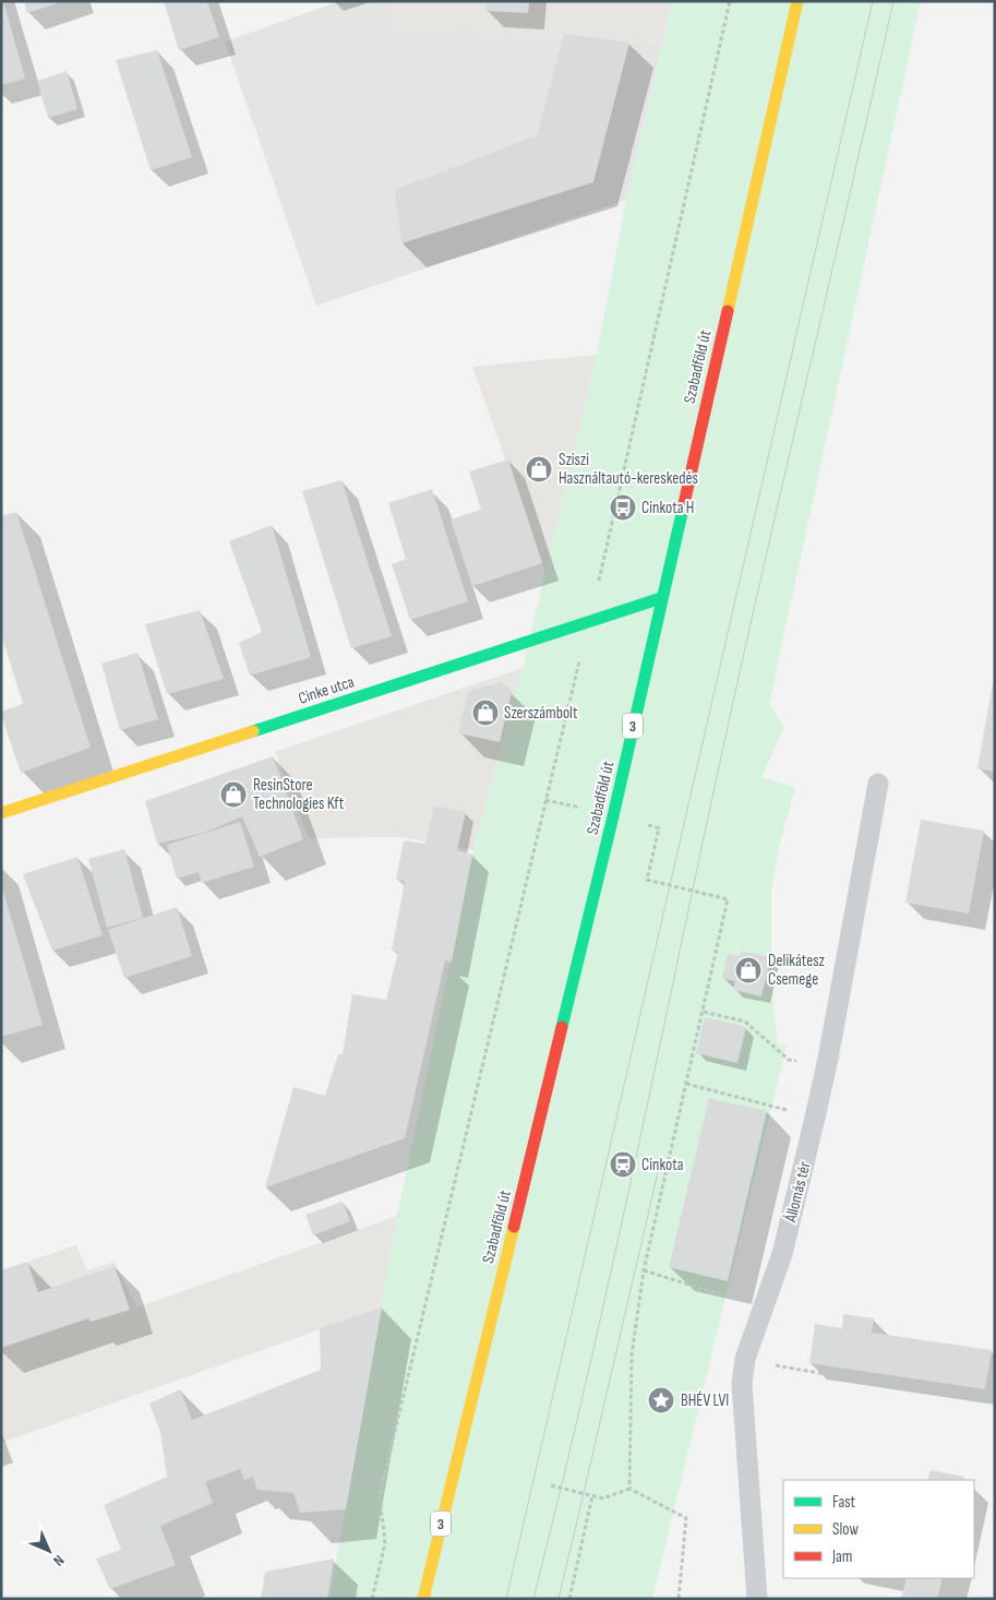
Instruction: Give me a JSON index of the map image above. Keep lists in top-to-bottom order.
{
  "streets": {
    "main road": ["Szabadföld út", "Cinke utca", "3"],
    "lane": ["Állomás tér"]
  },
  "crossings": [
    ["Szabadföld út", "Cinke utca"]
  ],
  "places": {
    "shop": [
      "Sziszi Használtautó-kereskedés",
      "Szerszámbolt",
      "ResinStore Technologies Kft",
      "Delikátesz Csemege"
    ],
    "bus stop": ["Cinkota H"],
    "station": ["Cinkota"],
    "place": ["BHÉV LVI"]
  },
  "legend": ["Fast", "Slow", "Jam"],
  "north": "bottom right"
}
